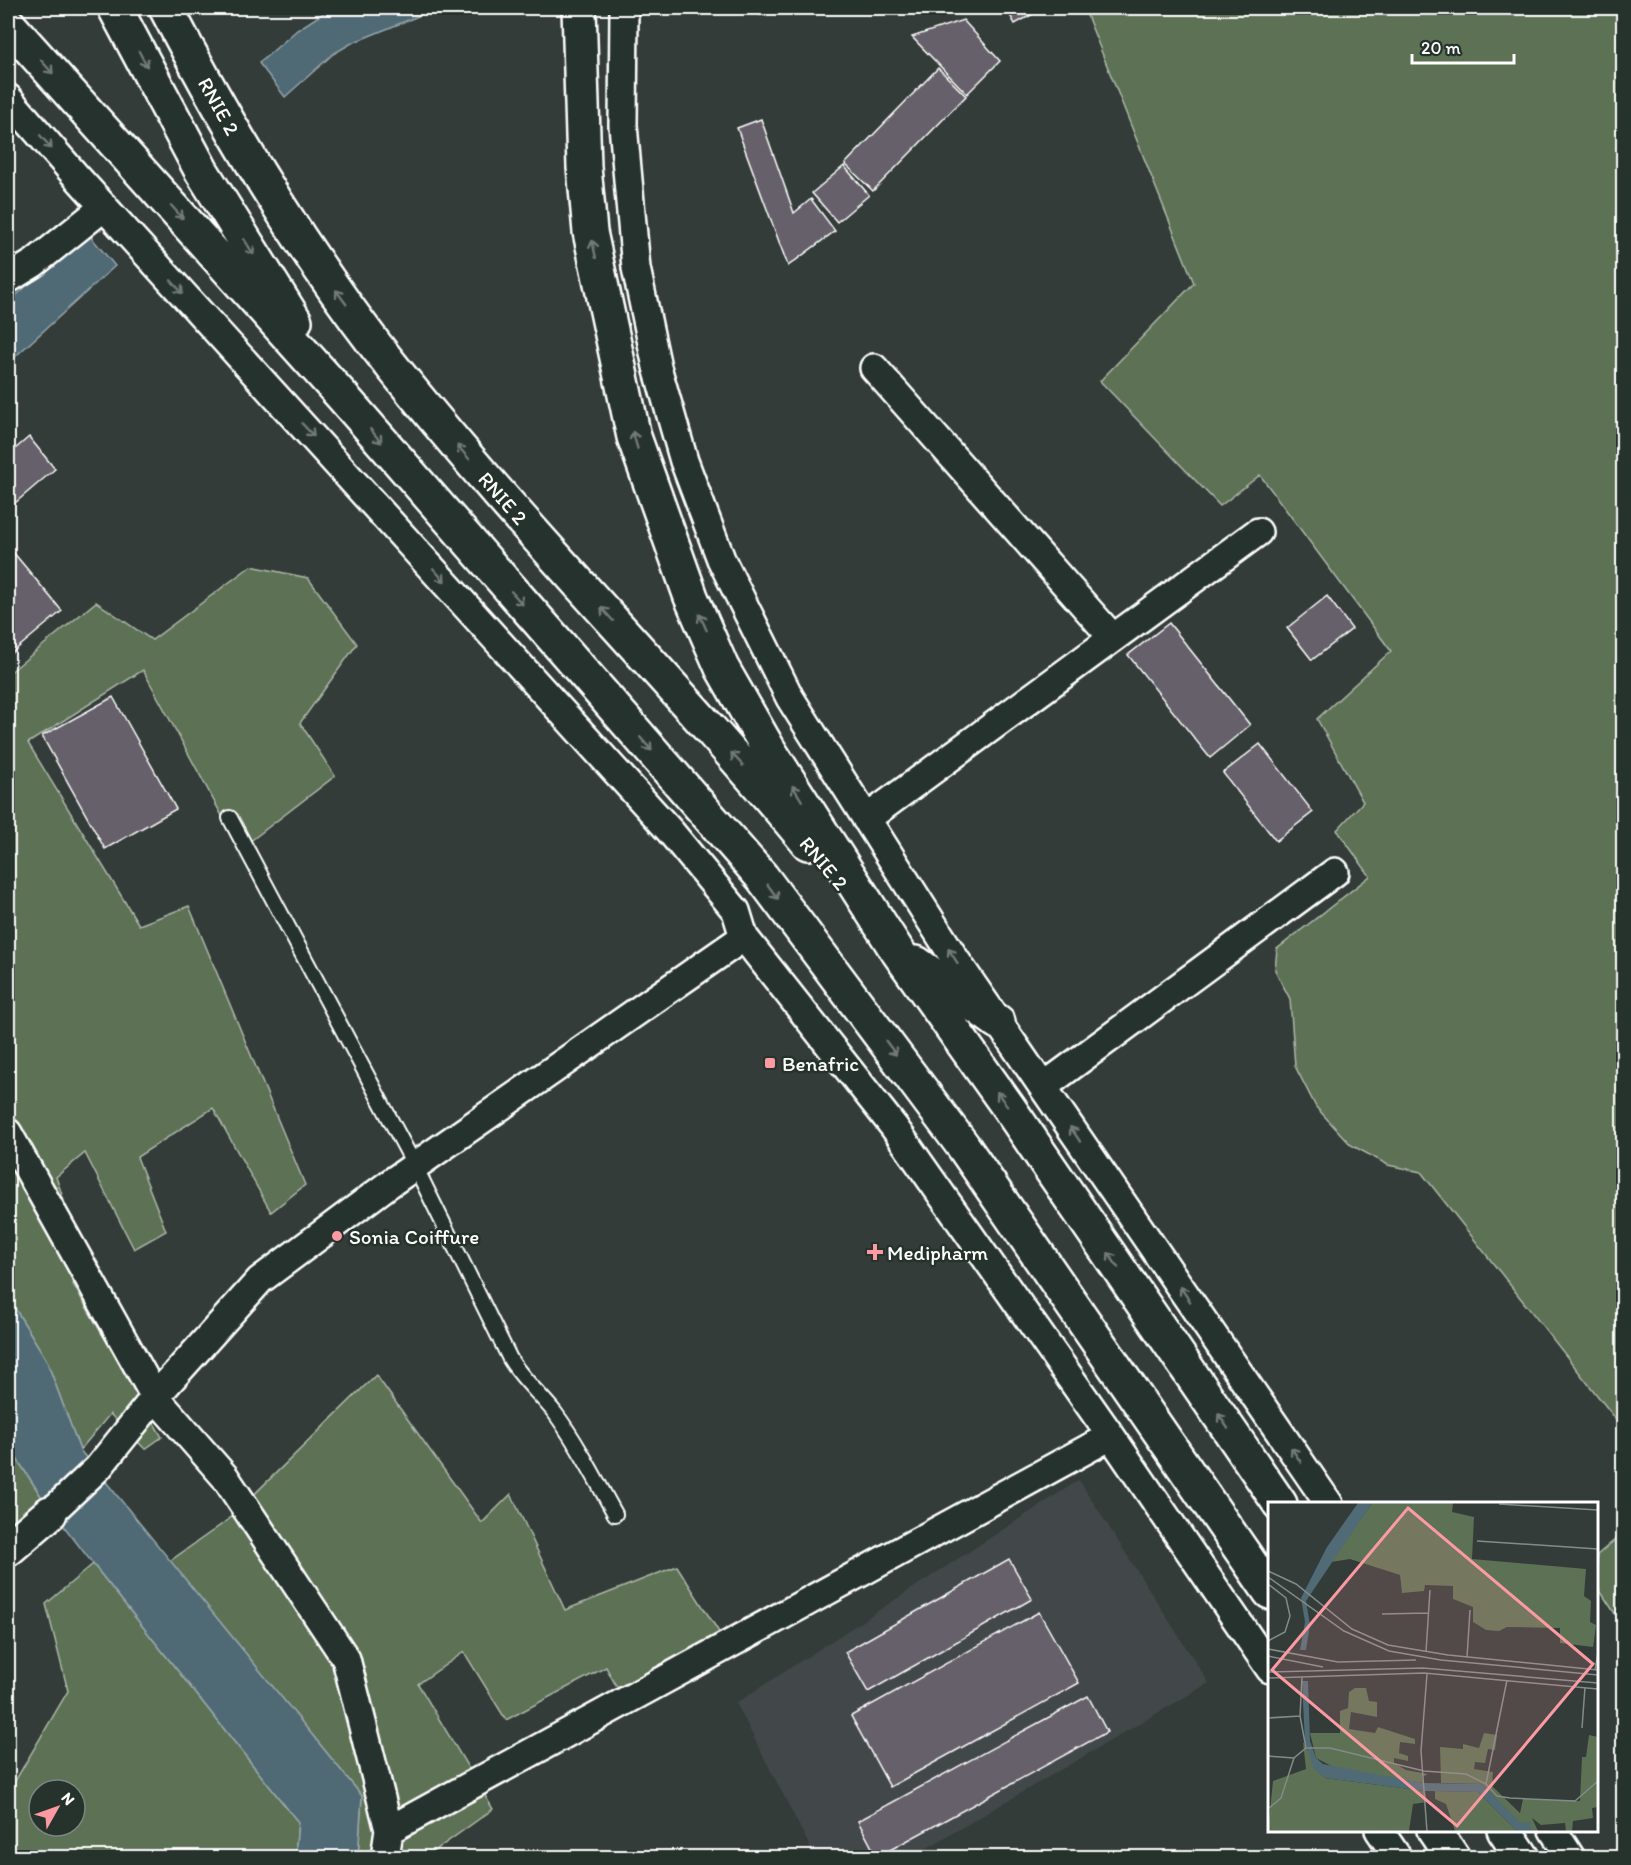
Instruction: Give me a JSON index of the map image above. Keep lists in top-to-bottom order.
{
  "streets": {
    "main road": ["RNIE 2"]
  },
  "places": {
    "transit": ["Benafric"],
    "other": ["Sonia Coiffure"],
    "health": ["Medipharm"]
  },
  "scale_bar": "20 m",
  "north": "top right"
}
